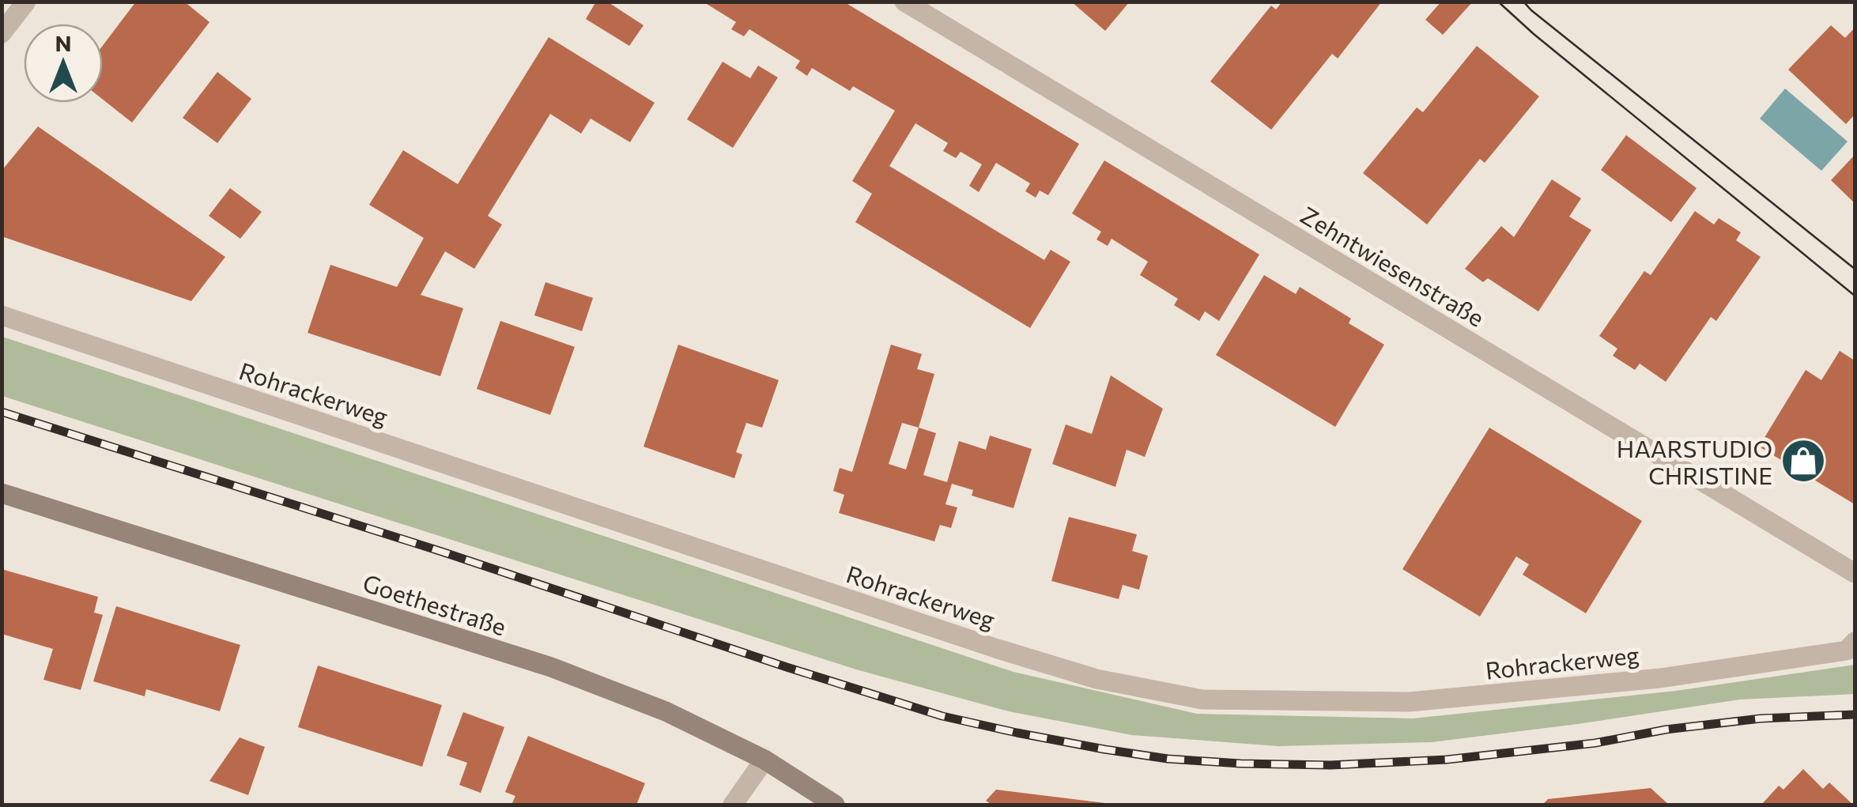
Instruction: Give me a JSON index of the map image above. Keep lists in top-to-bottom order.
{
  "streets": {
    "street": ["Zehntwiesenstraße", "Rohrackerweg", "Goethestraße"]
  },
  "places": {
    "shop": ["HAARSTUDIO CHRISTINE"]
  },
  "north": "top"
}
